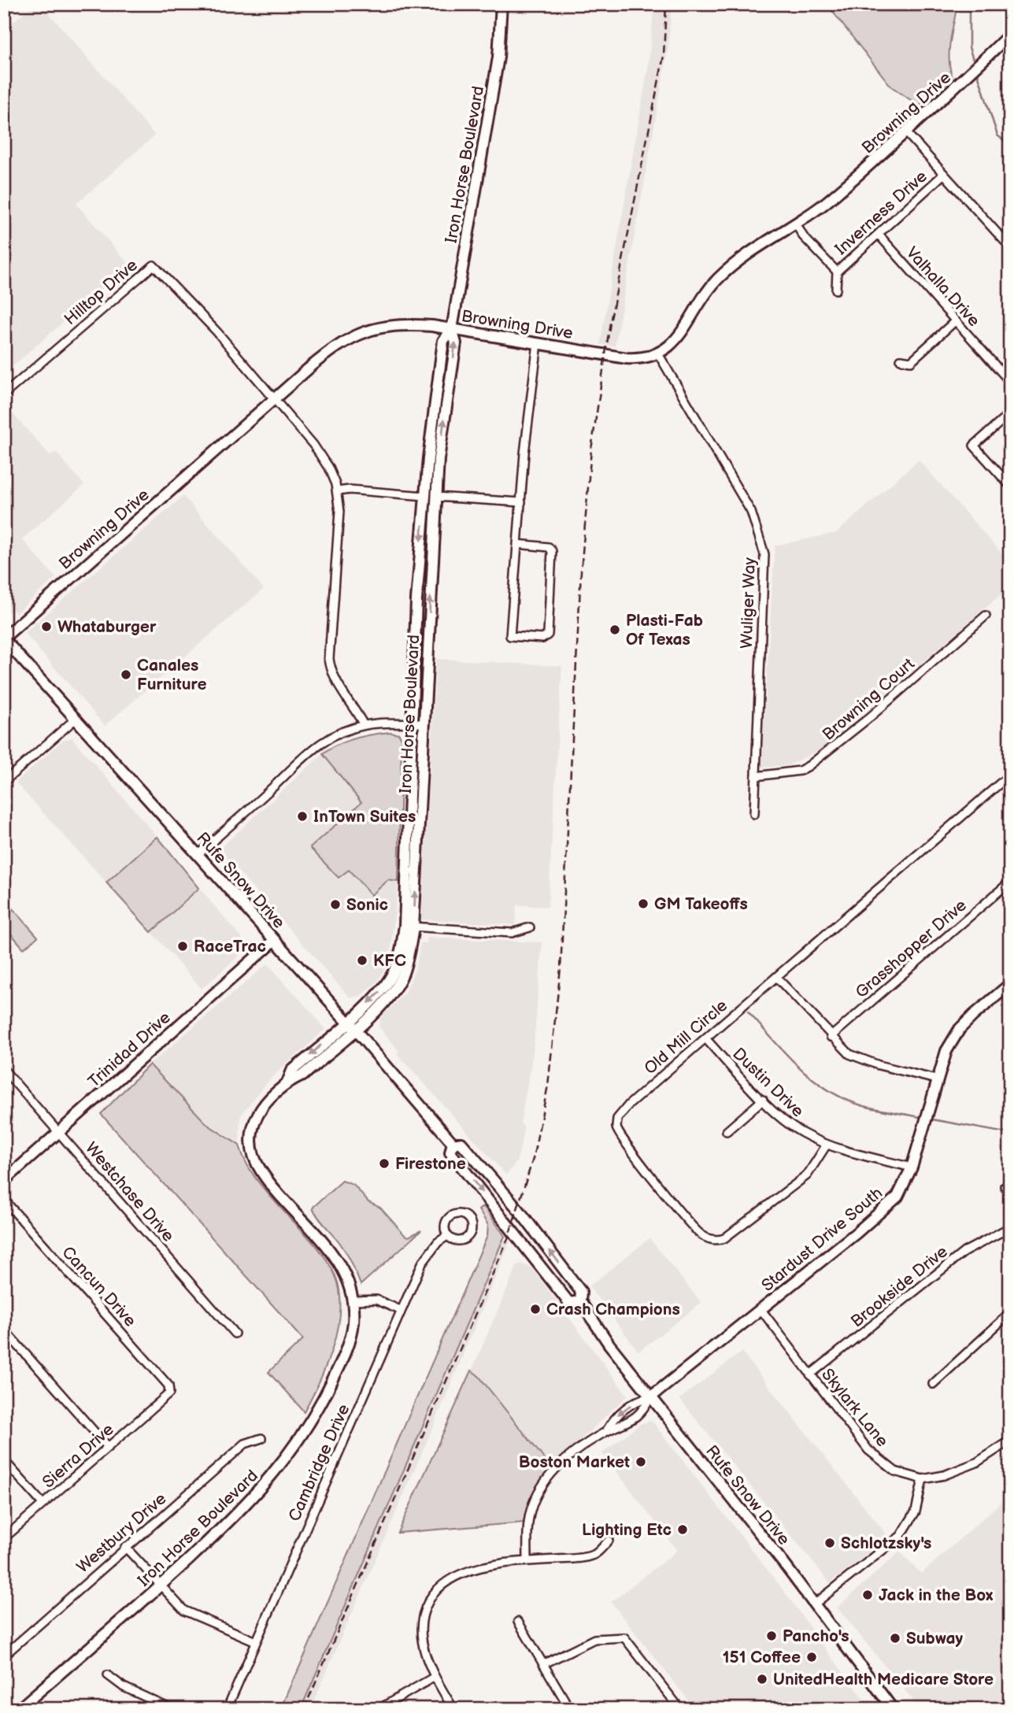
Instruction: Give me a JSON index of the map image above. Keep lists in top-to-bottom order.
{
  "streets": {
    "street": [
      "Browning Drive",
      "Iron Horse Boulevard",
      "Inverness Drive",
      "Valhalla Drive",
      "Hilltop Drive",
      "Wuliger Way",
      "Browning Court",
      "Rufe Snow Drive",
      "Grasshopper Drive",
      "Old Mill Circle",
      "Trinidad Drive",
      "Dustin Drive",
      "Westchase Drive",
      "Stardust Drive South",
      "Cancun Drive",
      "Brookside Drive",
      "Skylark Lane",
      "Sierra Drive",
      "Cambridge Drive",
      "Westbury Drive"
    ]
  },
  "crossings": [
    ["Browning Drive", "Iron Horse Boulevard"],
    ["Browning Drive", "Hilltop Drive"],
    ["Browning Drive", "Wuliger Way"],
    ["Browning Drive", "Rufe Snow Drive"],
    ["Iron Horse Boulevard", "Rufe Snow Drive"],
    ["Inverness Drive", "Valhalla Drive"],
    ["Wuliger Way", "Browning Court"],
    ["Rufe Snow Drive", "Trinidad Drive"],
    ["Rufe Snow Drive", "Stardust Drive South"],
    ["Old Mill Circle", "Dustin Drive"],
    ["Trinidad Drive", "Westchase Drive"],
    ["Dustin Drive", "Stardust Drive South"],
    ["Stardust Drive South", "Skylark Lane"],
    ["Cancun Drive", "Sierra Drive"],
    ["Brookside Drive", "Skylark Lane"]
  ],
  "places": [
    "Whataburger",
    "Plasti-Fab Of Texas",
    "Canales Furniture",
    "InTown Suites",
    "GM Takeoffs",
    "Sonic",
    "RaceTrac",
    "KFC",
    "Firestone",
    "Crash Champions",
    "Boston Market",
    "Lighting Etc",
    "Schlotzsky's",
    "Jack in the Box",
    "Pancho's",
    "Subway",
    "151 Coffee",
    "UnitedHealth Medicare Store"
  ]
}
